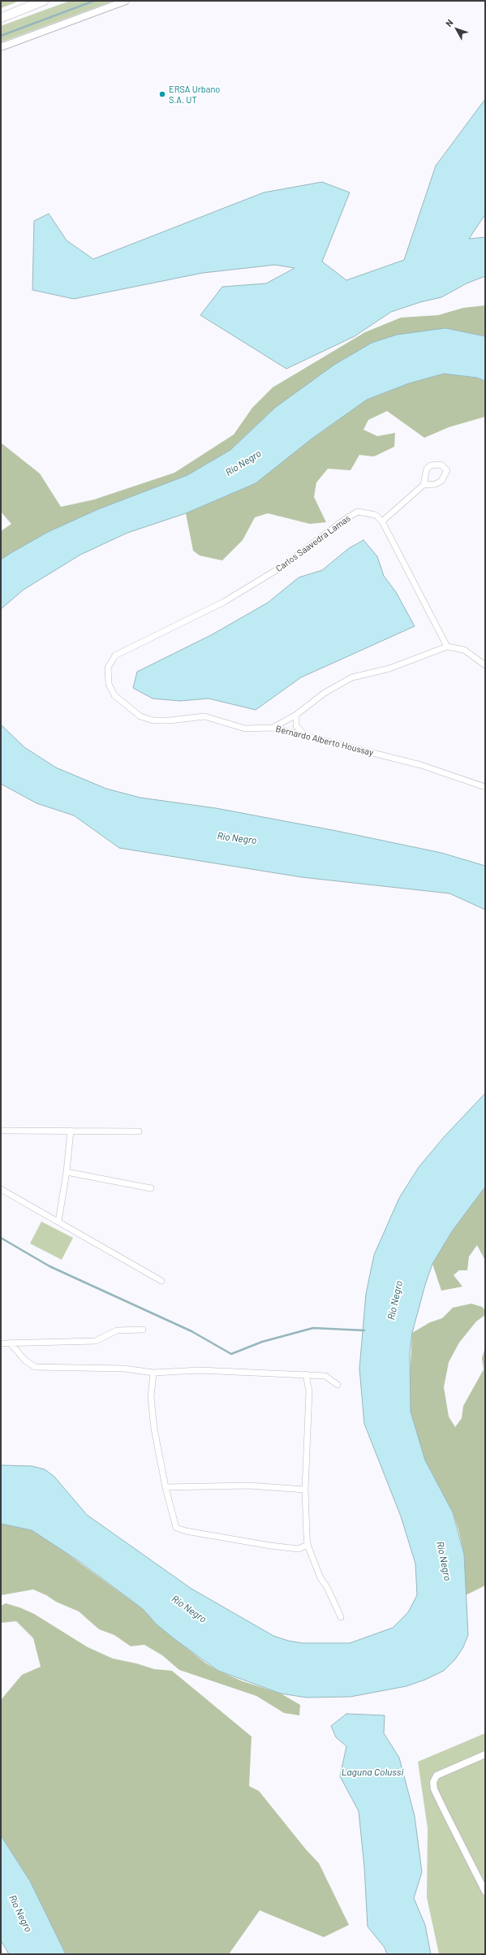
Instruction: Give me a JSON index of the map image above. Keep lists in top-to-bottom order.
{
  "streets": {
    "street": ["Carlos Saavedra Lamas", "Bernardo Alberto Houssay"]
  },
  "crossings": [
    ["Carlos Saavedra Lamas", "Bernardo Alberto Houssay"]
  ],
  "water": ["Río Negro", "Laguna Colussi"],
  "places": ["ERSA Urbano S.A. UT"],
  "north": "top left"
}
